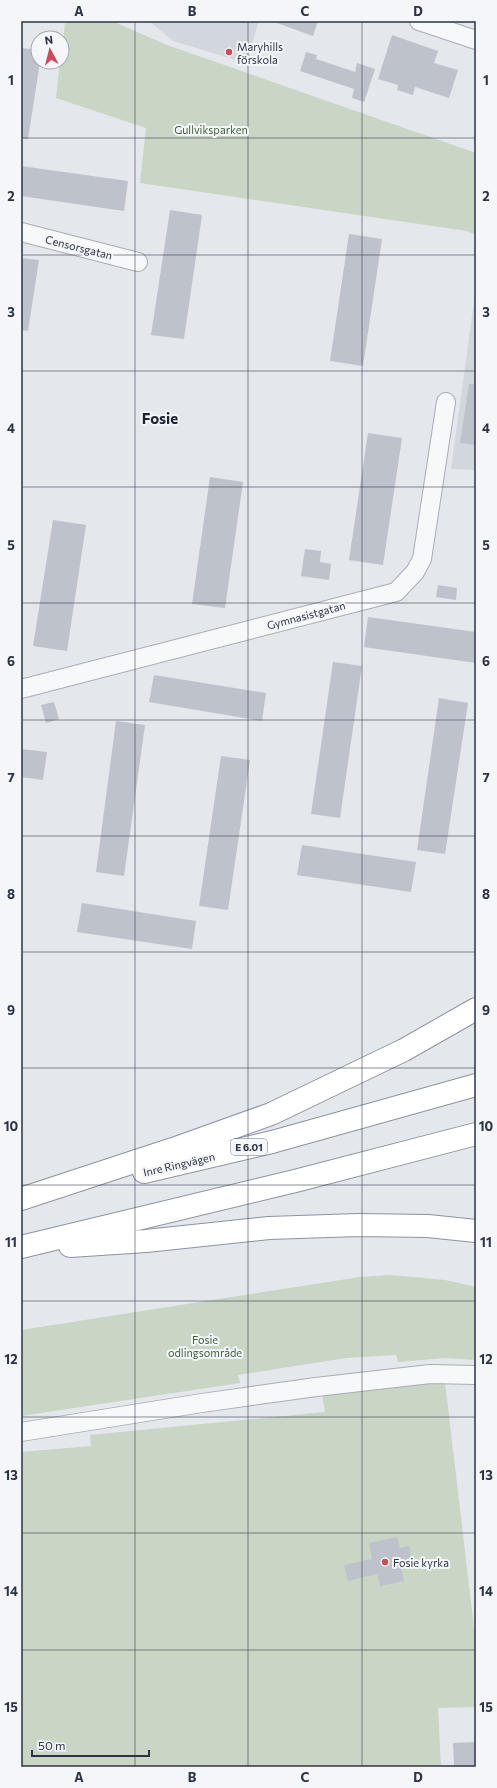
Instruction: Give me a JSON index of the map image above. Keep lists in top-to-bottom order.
{
  "streets": {
    "highway": ["E 6.01", "Inre Ringvägen"],
    "street": ["Censorsgatan", "Gymnasistgatan"]
  },
  "districts": ["Fosie"],
  "parks": ["Gullviksparken", "Fosie odlingsområde"],
  "places": ["Maryhills förskola", "Fosie kyrka"],
  "scale_bar": "50 m",
  "north": "top",
  "grid": {
    "columns": [
      "A",
      "B",
      "C",
      "D"
    ],
    "rows": [
      "1",
      "2",
      "3",
      "4",
      "5",
      "6",
      "7",
      "8",
      "9",
      "10",
      "11",
      "12",
      "13",
      "14",
      "15"
    ]
  }
}
